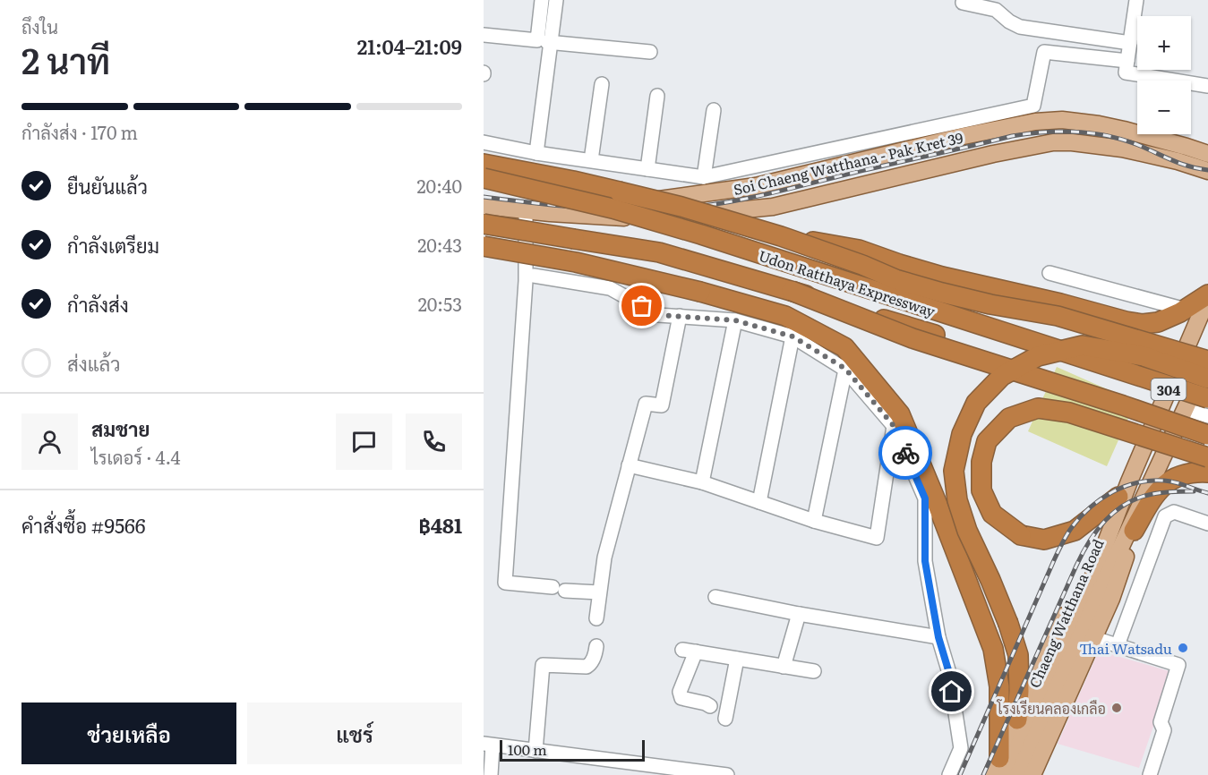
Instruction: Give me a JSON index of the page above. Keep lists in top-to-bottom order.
{
  "streets": {
    "highway": ["Udon Ratthaya Expressway"],
    "main road": ["Soi Chaeng Watthana - Pak Kret 39", "304", "Chaeng Watthana Road"]
  },
  "places": ["Thai Watsadu", "โรงเรียนคลองเกลือ"],
  "scale_bar": "100 m",
  "page": {
    "heading": ["2 นาที", "ถึงใน", "21:04–21:09"],
    "panel": [
      "สมชาย",
      "ไรเดอร์ · 4.4",
      "คำสั่งซื้อ #9566",
      "฿481"
    ],
    "map_buttons": ["+", "−"],
    "bar": "กำลังส่ง · 170 m",
    "list": [
      ["ยืนยันแล้ว", "20:40"],
      ["กำลังเตรียม", "20:43"],
      ["กำลังส่ง", "20:53"],
      "ส่งแล้ว"
    ],
    "buttons": ["ช่วยเหลือ", "แชร์"],
    "scale": "100 m"
  }
}
